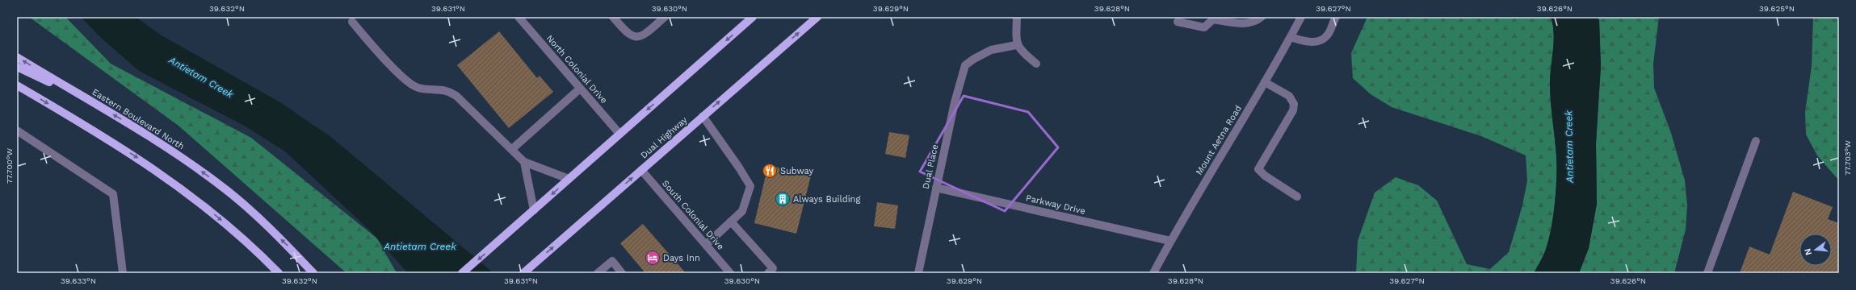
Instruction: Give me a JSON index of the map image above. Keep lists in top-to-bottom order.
{
  "streets": {
    "main road": ["Eastern Boulevard North", "Dual Highway"],
    "street": [
      "North Colonial Drive",
      "Mount Aetna Road",
      "Dual Place",
      "Parkway Drive",
      "South Colonial Drive"
    ]
  },
  "crossings": [
    ["Dual Highway", "South Colonial Drive"],
    ["Mount Aetna Road", "Parkway Drive"],
    ["Dual Place", "Parkway Drive"]
  ],
  "water": ["Antietam Creek"],
  "places": {
    "restaurant": ["Subway"],
    "building": ["Always Building"],
    "hotel": ["Days Inn"]
  },
  "north": "left",
  "coordinates": [
    "39.632°N",
    "39.631°N",
    "39.630°N",
    "39.629°N",
    "39.628°N",
    "39.627°N",
    "39.626°N",
    "39.625°N",
    "77.703°W",
    "77.700°W",
    "39.633°N"
  ]
}
